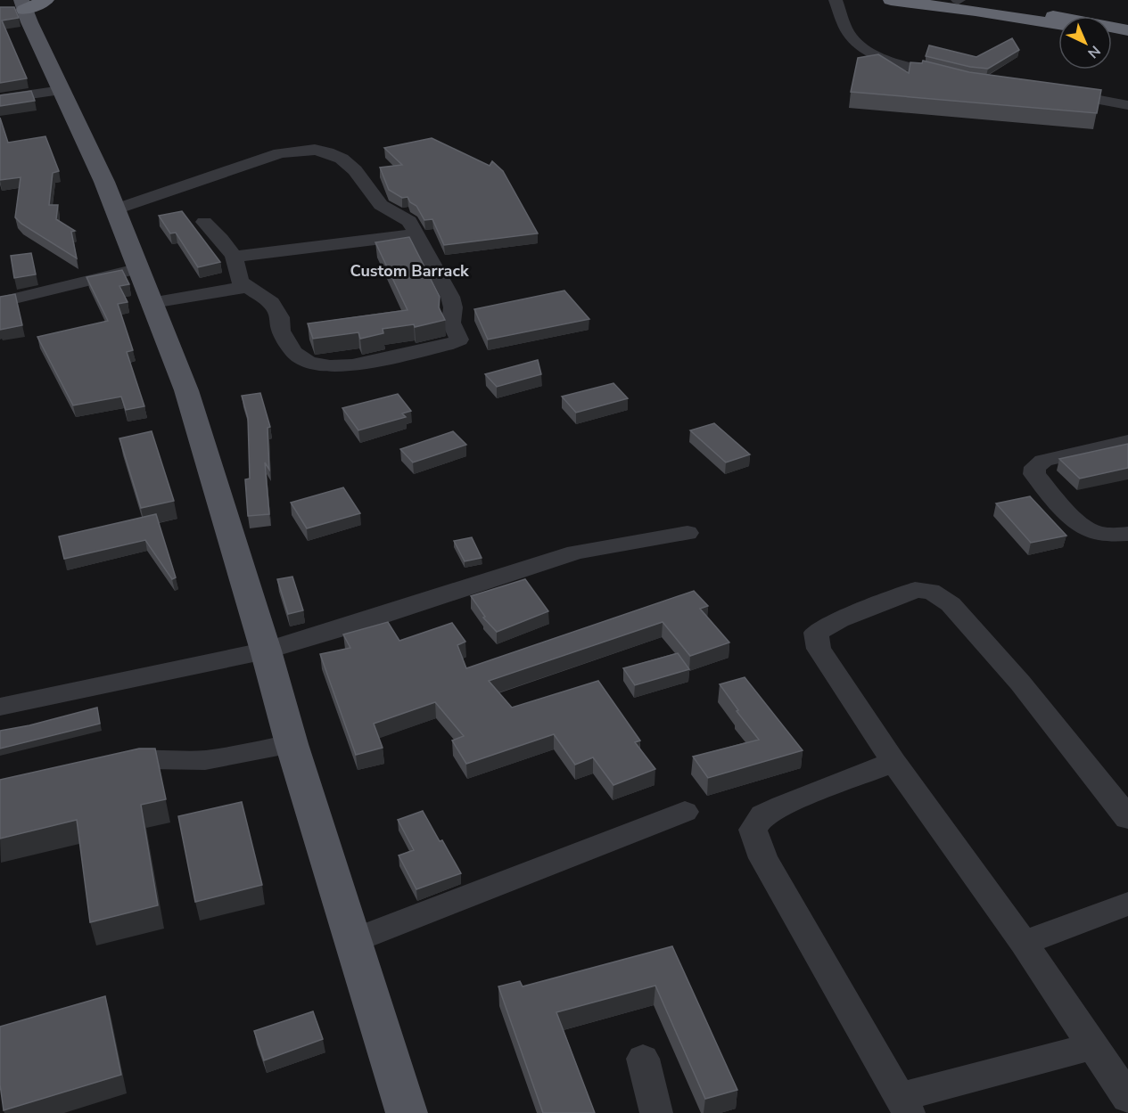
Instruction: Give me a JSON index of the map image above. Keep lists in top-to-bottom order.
{
  "districts": ["Custom Barrack"],
  "north": "bottom right"
}
